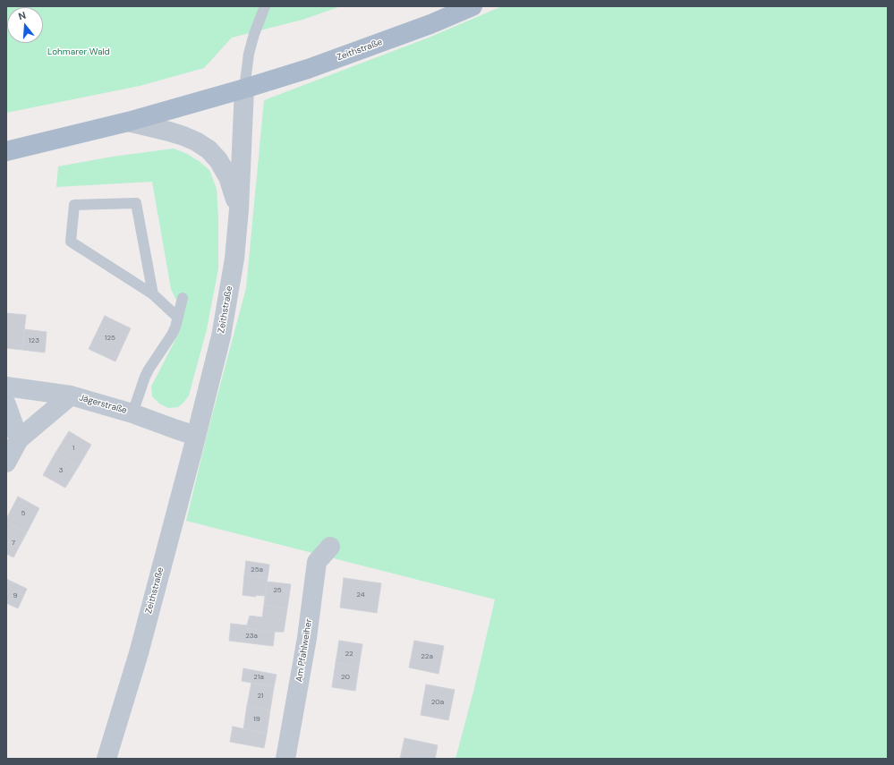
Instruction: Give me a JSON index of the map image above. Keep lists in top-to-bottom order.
{
  "streets": {
    "main road": ["Zeithstraße"],
    "street": ["Jägerstraße", "Am Pfahlweiher"]
  },
  "crossings": [
    ["Zeithstraße", "Jägerstraße"]
  ],
  "parks": ["Lohmarer Wald"],
  "house_numbers": [
    "125",
    "123",
    "1",
    "3",
    "5",
    "7",
    "25a",
    "25",
    "24",
    "9",
    "23a",
    "22",
    "22a",
    "21a",
    "20",
    "21",
    "20a",
    "19"
  ],
  "north": "top"
}
